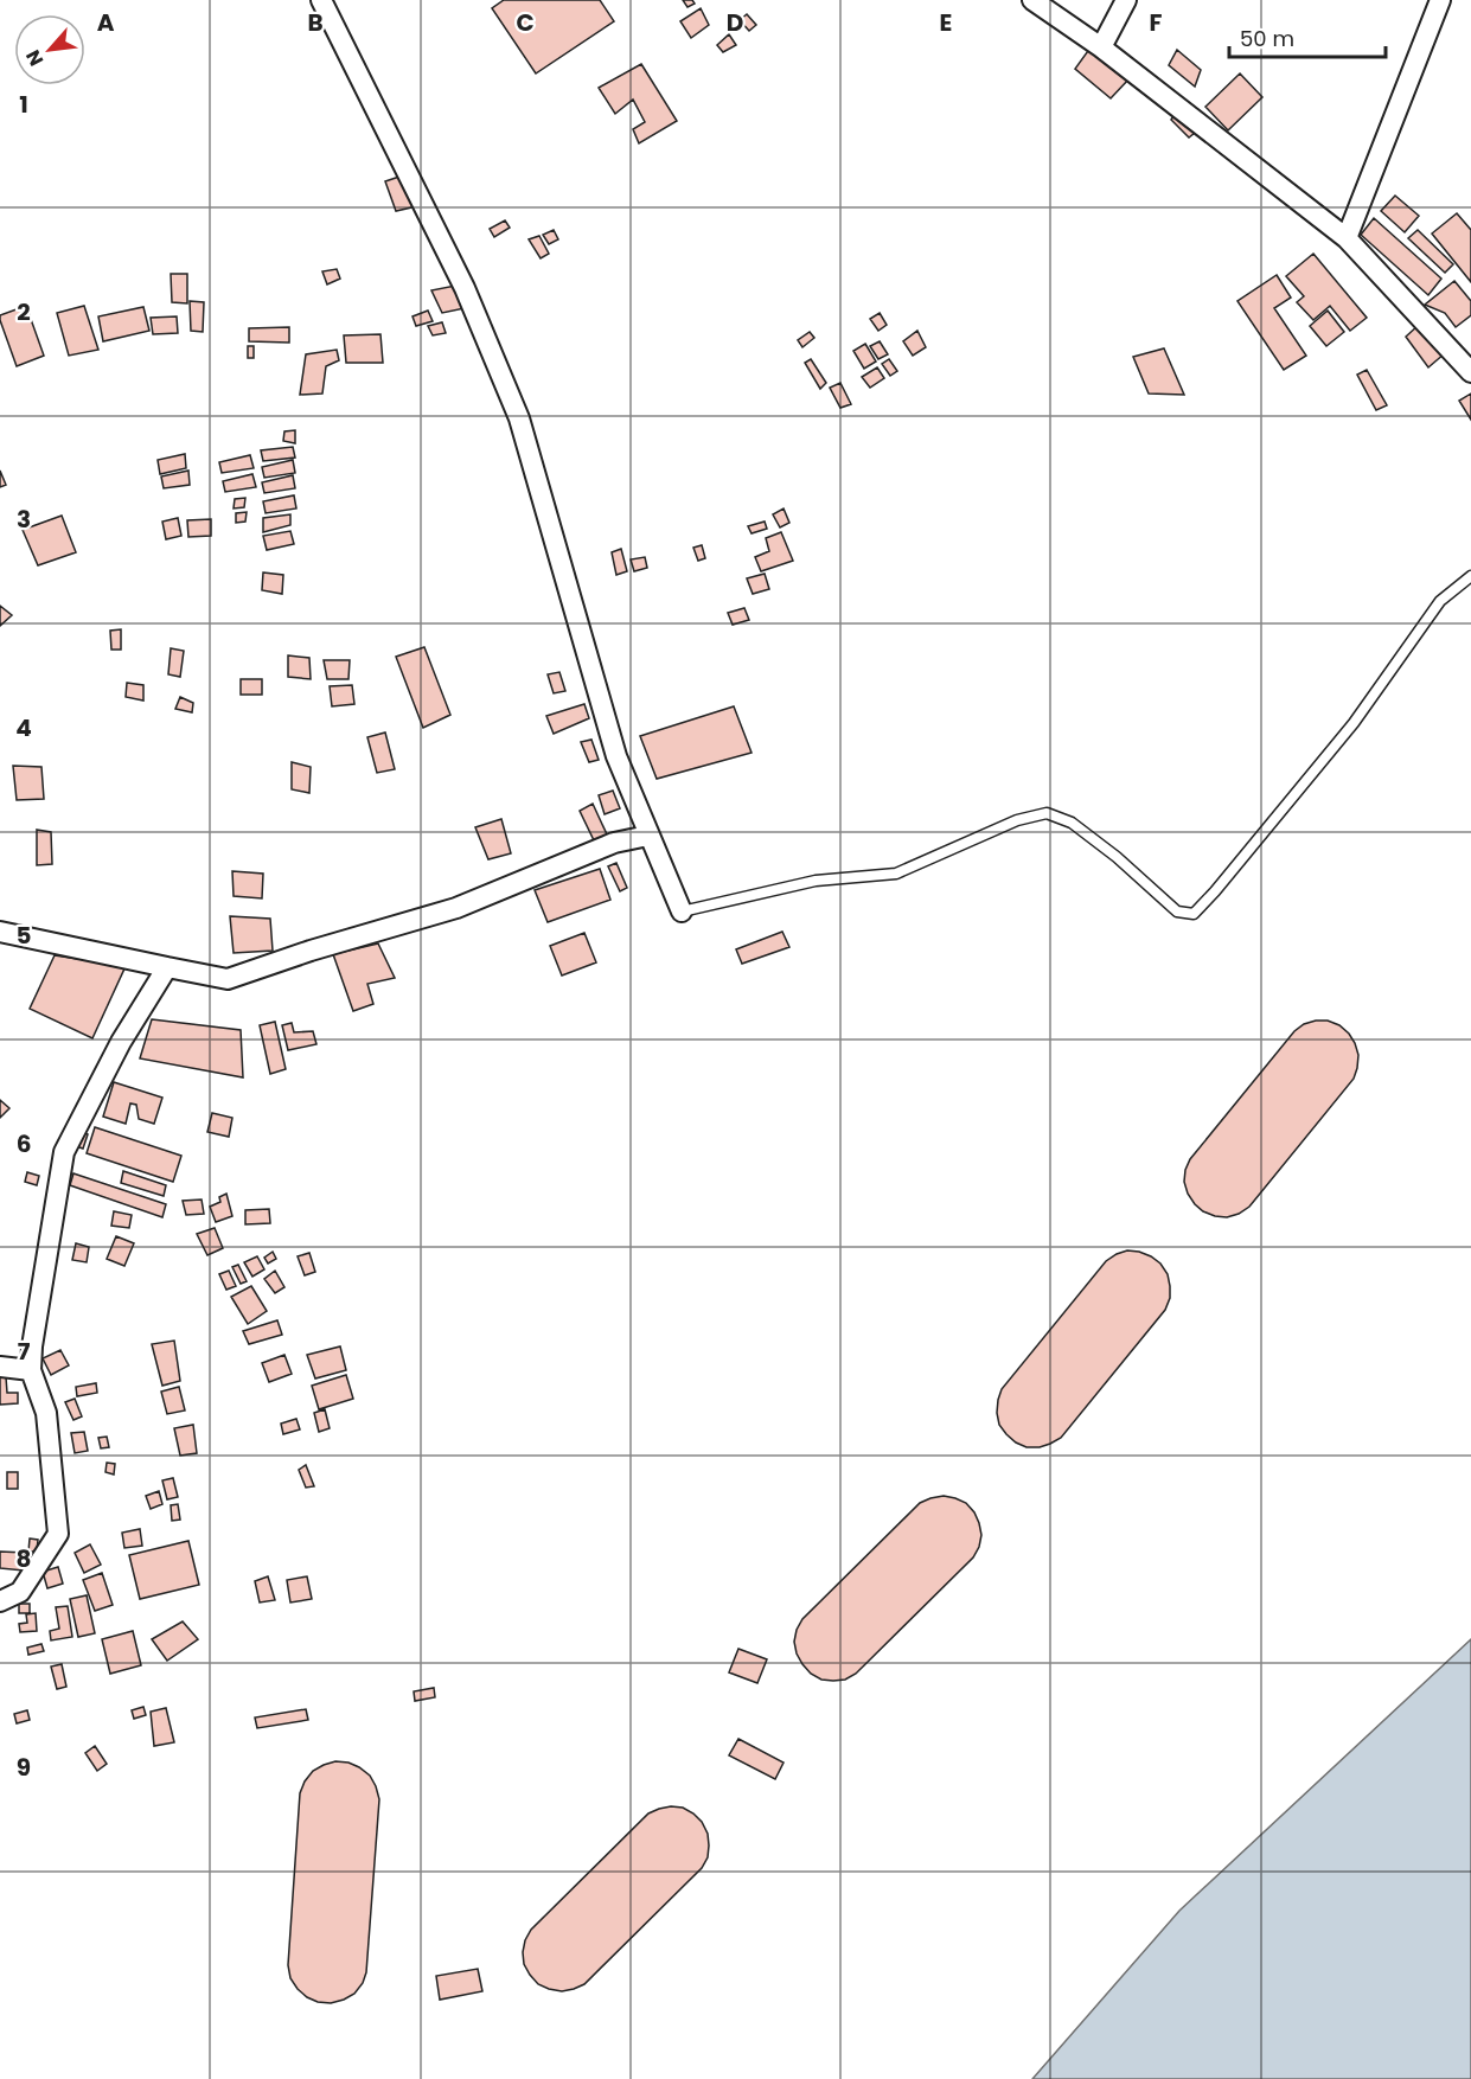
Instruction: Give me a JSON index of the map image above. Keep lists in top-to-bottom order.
{
  "scale_bar": "50 m",
  "north": "bottom left",
  "grid": {
    "columns": [
      "A",
      "B",
      "C",
      "D",
      "E",
      "F"
    ],
    "rows": [
      "1",
      "2",
      "3",
      "4",
      "5",
      "6",
      "7",
      "8",
      "9"
    ]
  }
}
